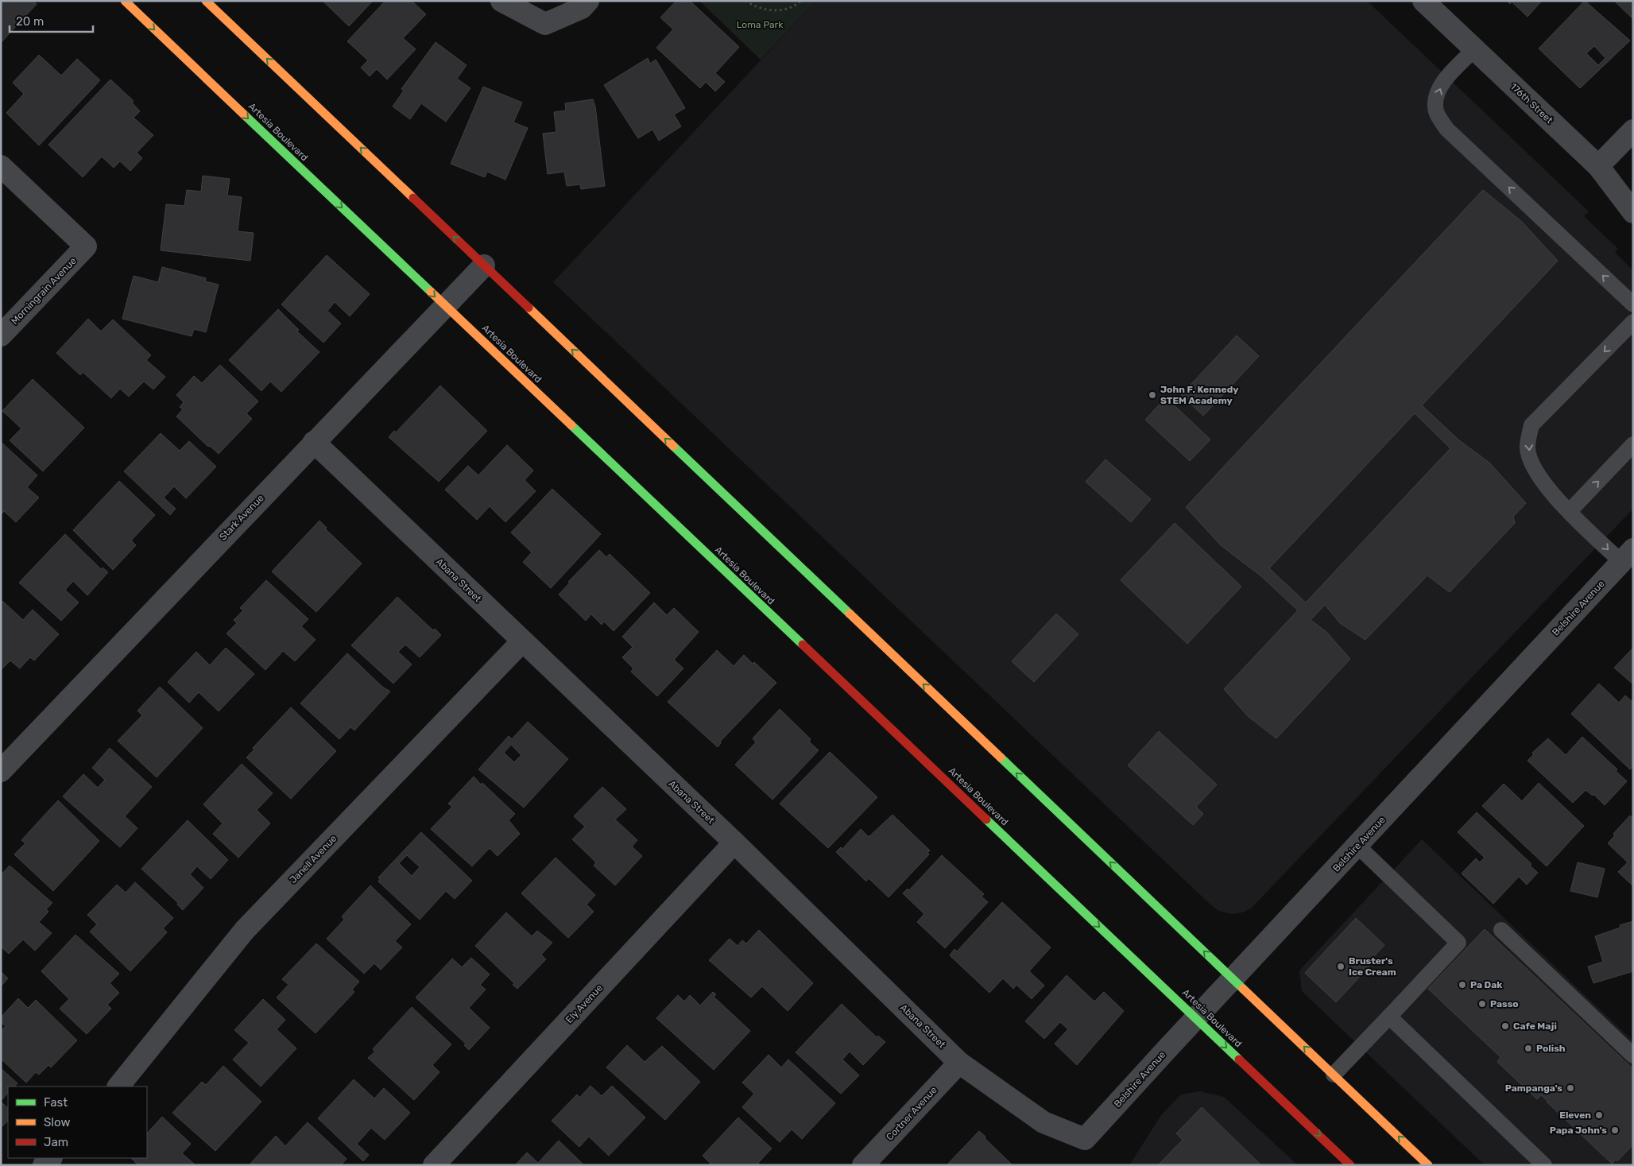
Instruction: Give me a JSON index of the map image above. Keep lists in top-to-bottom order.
{
  "streets": {
    "main road": ["Artesia Boulevard"],
    "street": [
      "176th Street",
      "Morningrain Avenue",
      "Stark Avenue",
      "Abana Street",
      "Belshire Avenue",
      "Janell Avenue",
      "Ely Avenue",
      "Cortner Avenue"
    ]
  },
  "crossings": [
    ["Artesia Boulevard", "Stark Avenue"],
    ["Artesia Boulevard", "Belshire Avenue"],
    ["Stark Avenue", "Abana Street"],
    ["Abana Street", "Belshire Avenue"],
    ["Abana Street", "Janell Avenue"],
    ["Abana Street", "Ely Avenue"],
    ["Abana Street", "Cortner Avenue"]
  ],
  "parks": ["Loma Park"],
  "places": [
    "John F. Kennedy STEM Academy",
    "Bruster's Ice Cream",
    "Pa Dak",
    "Passo",
    "Cafe Maji",
    "Polish",
    "Pampanga's",
    "Eleven",
    "Papa John's"
  ],
  "legend": ["Fast", "Slow", "Jam"],
  "scale_bar": "20 m"
}
